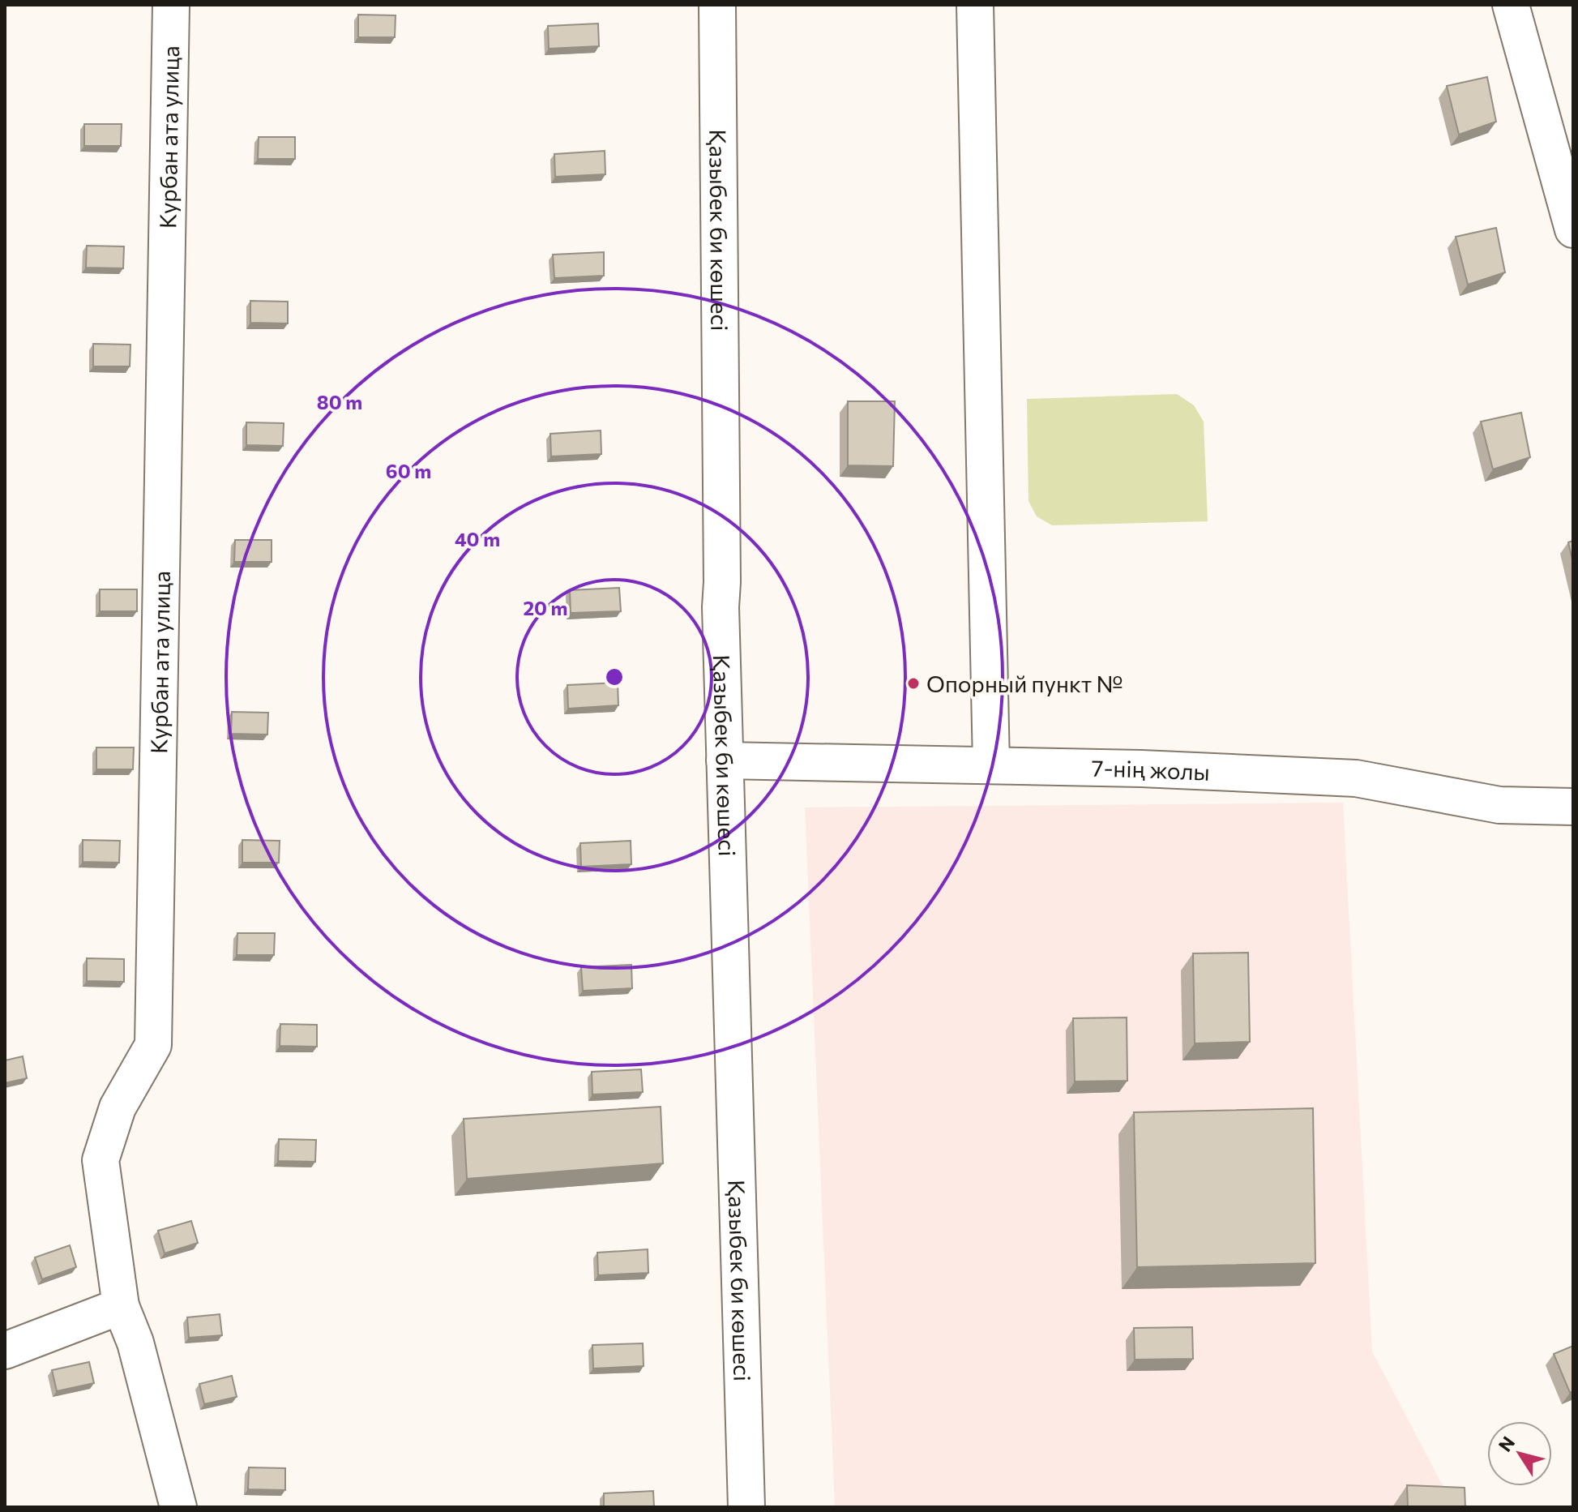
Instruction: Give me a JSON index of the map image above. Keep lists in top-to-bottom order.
{
  "streets": {
    "street": ["Курбан ата улица", "Қазыбек би көшесі", "7-нің жолы"]
  },
  "crossings": [
    ["Қазыбек би көшесі", "7-нің жолы"]
  ],
  "places": ["Опорный пункт №"],
  "north": "top left",
  "rings": [
    "80 m",
    "60 m",
    "40 m",
    "20 m"
  ]
}
